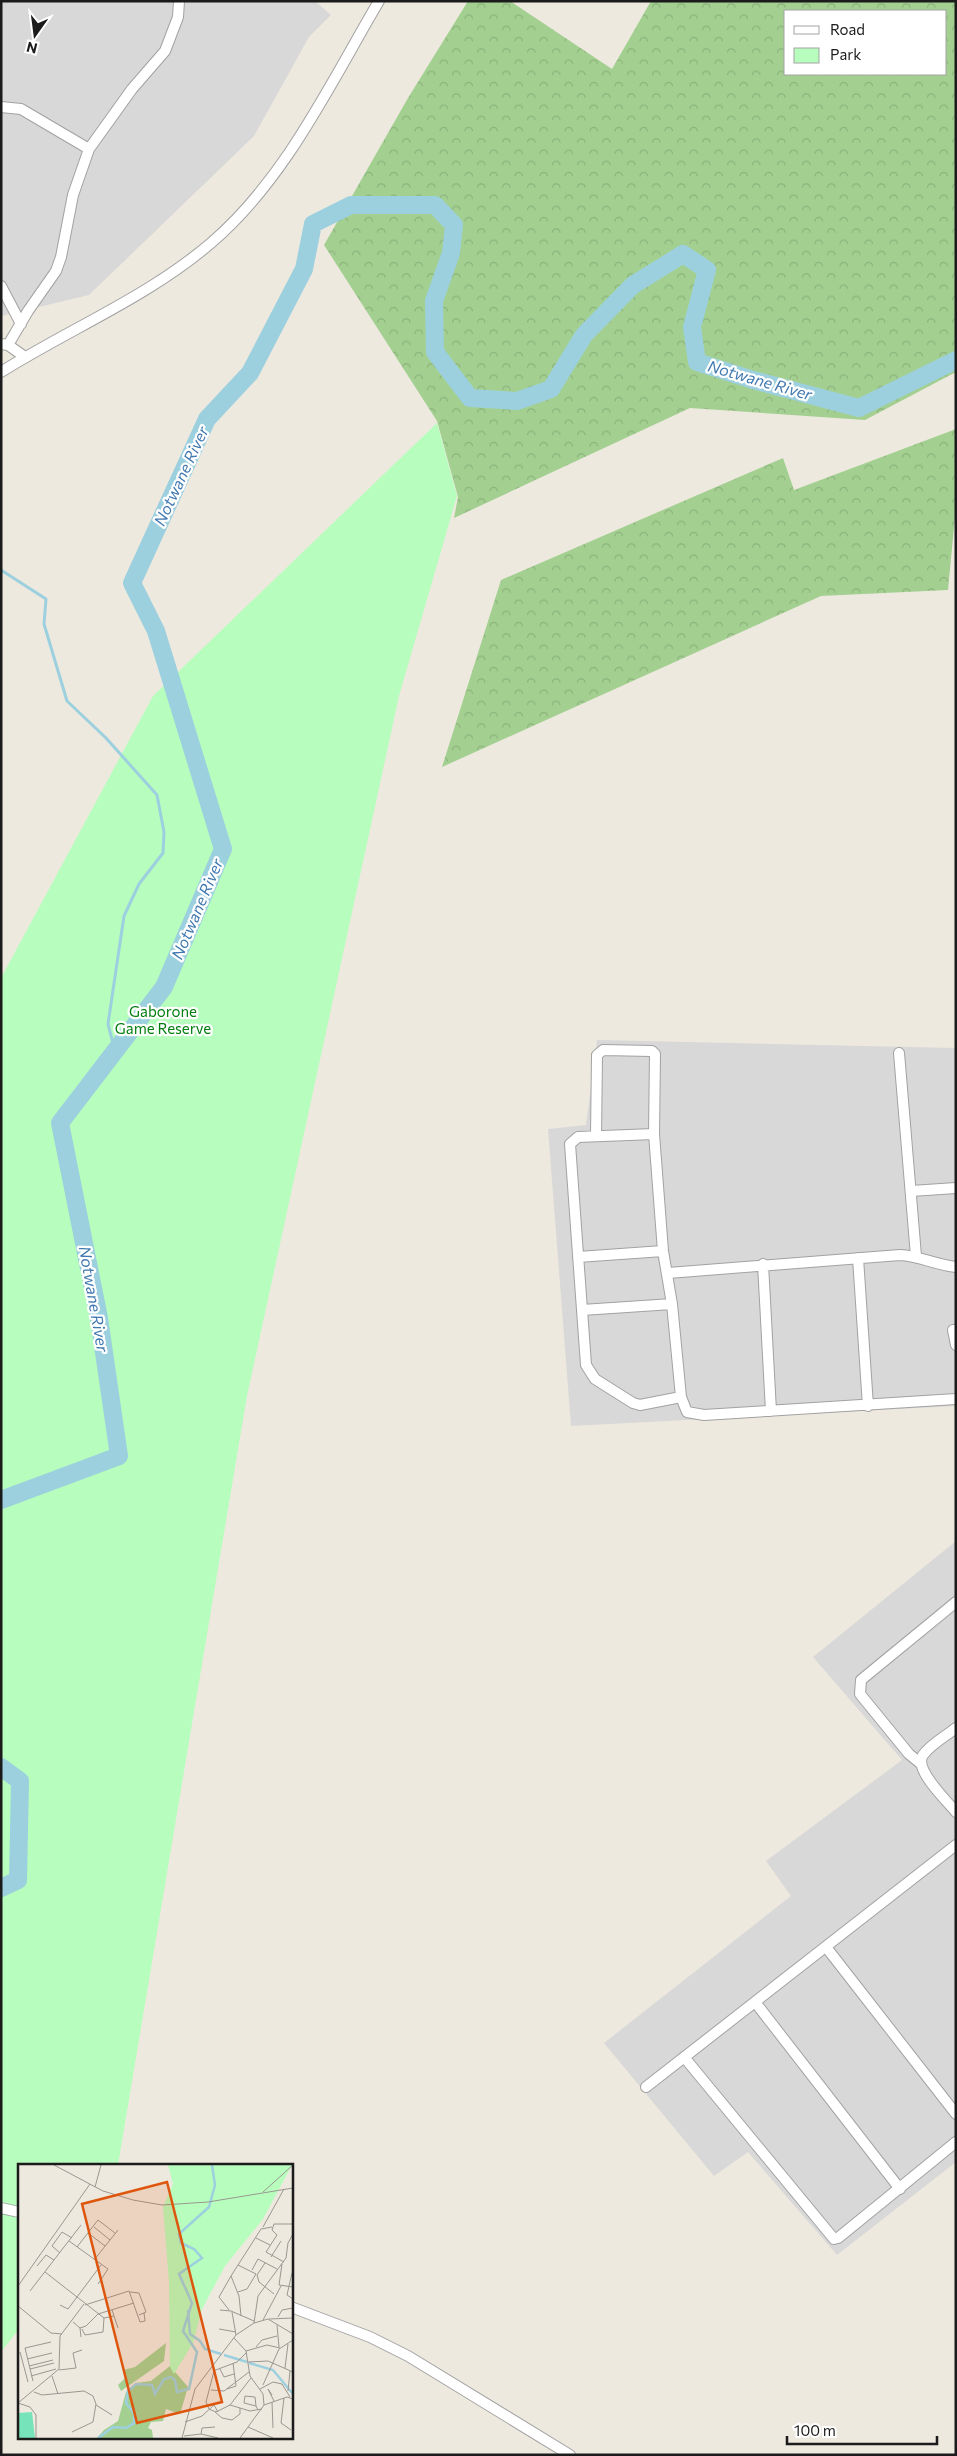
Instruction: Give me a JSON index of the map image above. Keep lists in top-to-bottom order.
{
  "water": ["Notwane River"],
  "parks": ["Gaborone Game Reserve"],
  "legend": ["Road", "Park"],
  "scale_bar": "100 m",
  "north": "bottom"
}
